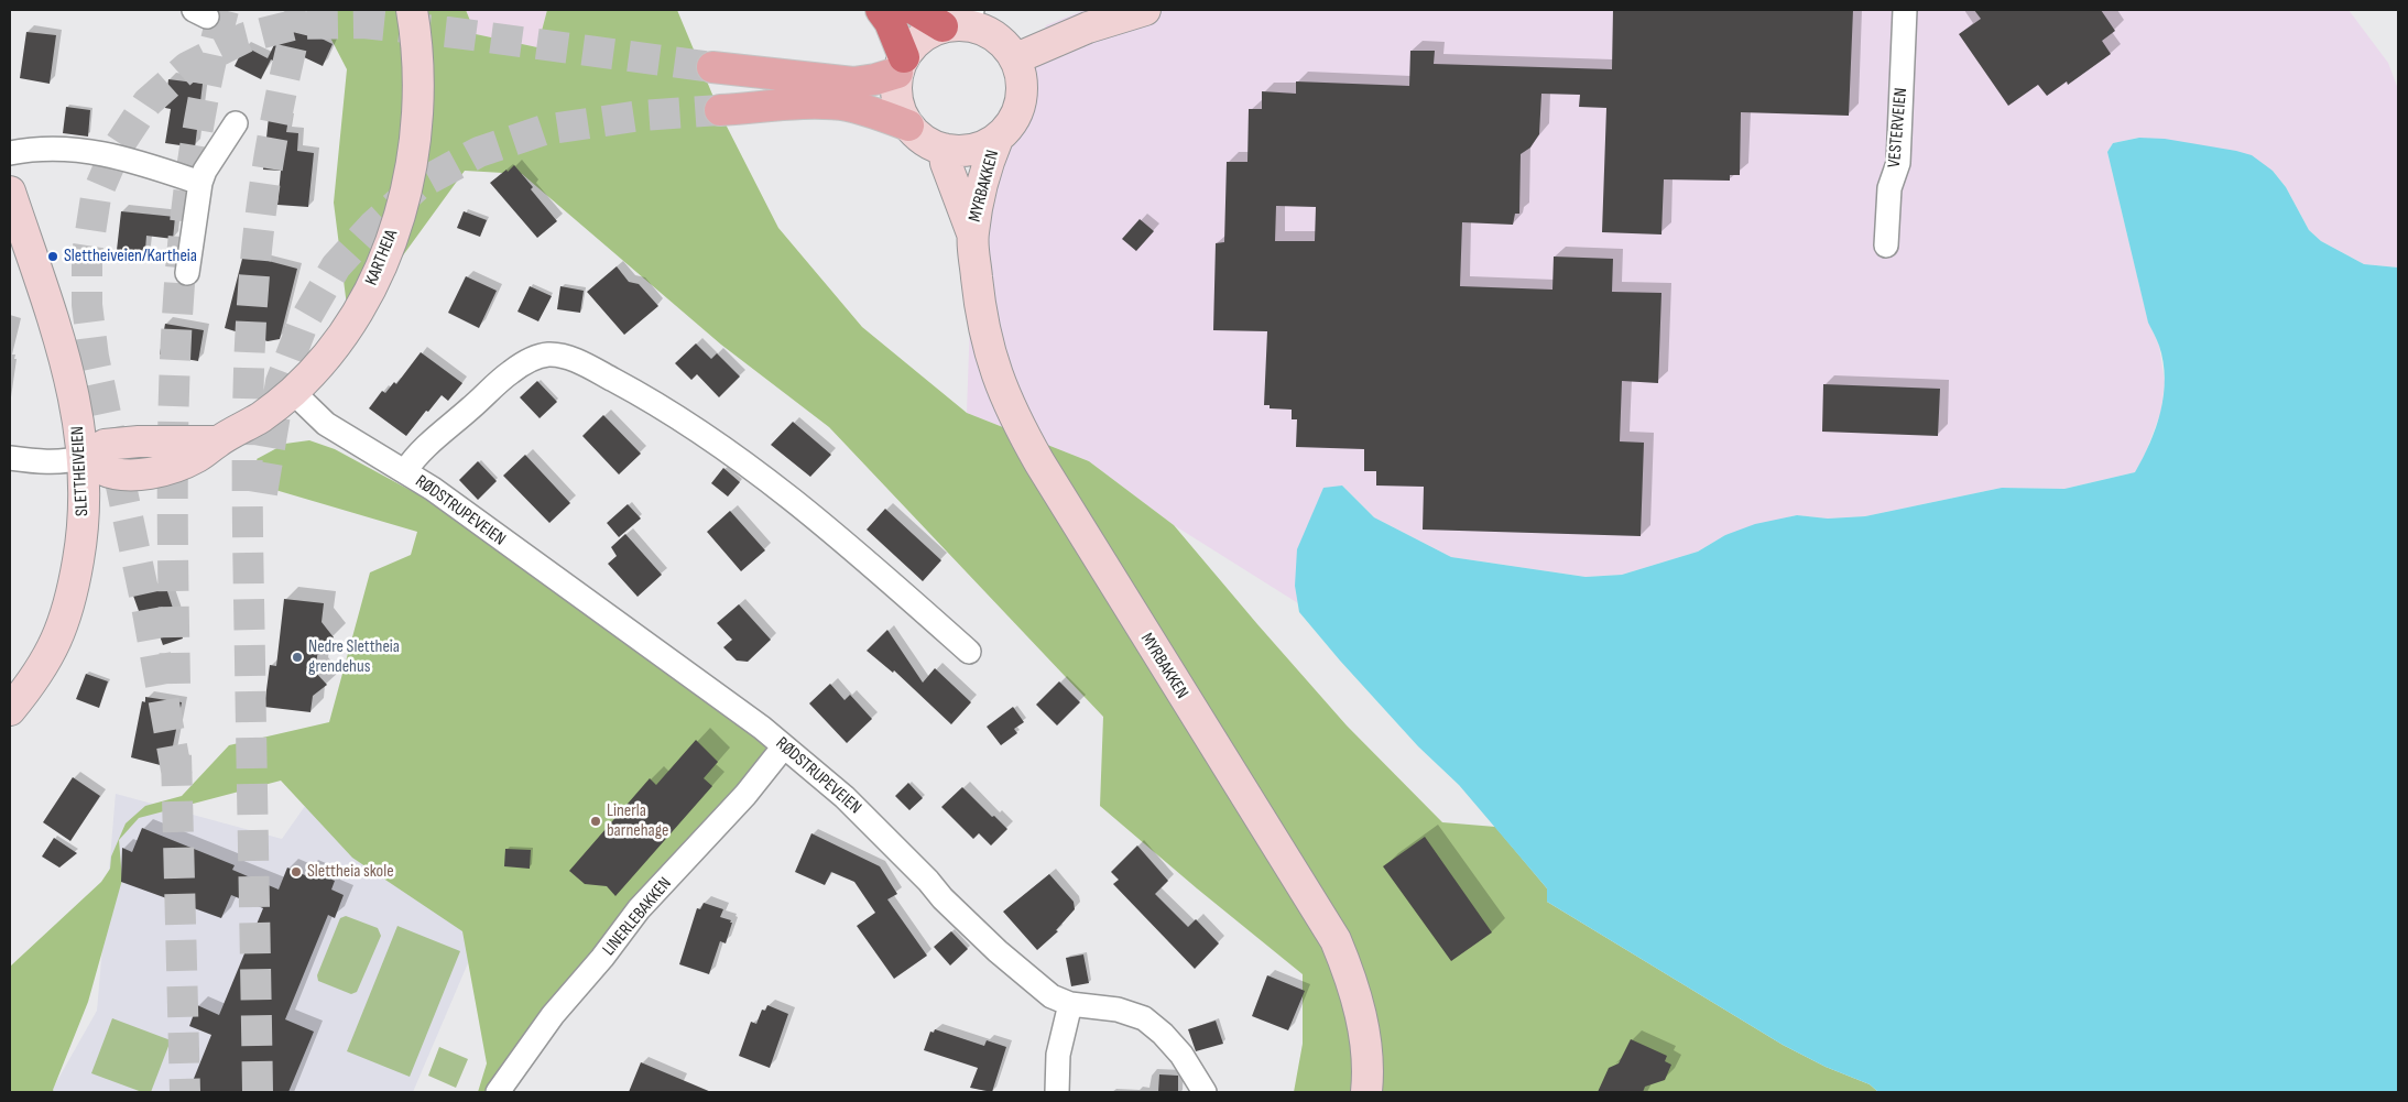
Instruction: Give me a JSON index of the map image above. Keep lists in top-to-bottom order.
{
  "streets": {
    "street": [
      "VESTERVEIEN",
      "MYRBAKKEN",
      "KARTHEIA",
      "SLETTHEIVEIEN",
      "RØDSTRUPEVEIEN",
      "LINERLEBAKKEN"
    ]
  },
  "crossings": [
    ["KARTHEIA", "SLETTHEIVEIEN"],
    ["KARTHEIA", "RØDSTRUPEVEIEN"],
    ["RØDSTRUPEVEIEN", "LINERLEBAKKEN"]
  ],
  "places": [
    "Slettheiveien/Kartheia",
    "Nedre Slettheia grendehus",
    "Linerla barnehage",
    "Slettheia skole"
  ]
}
